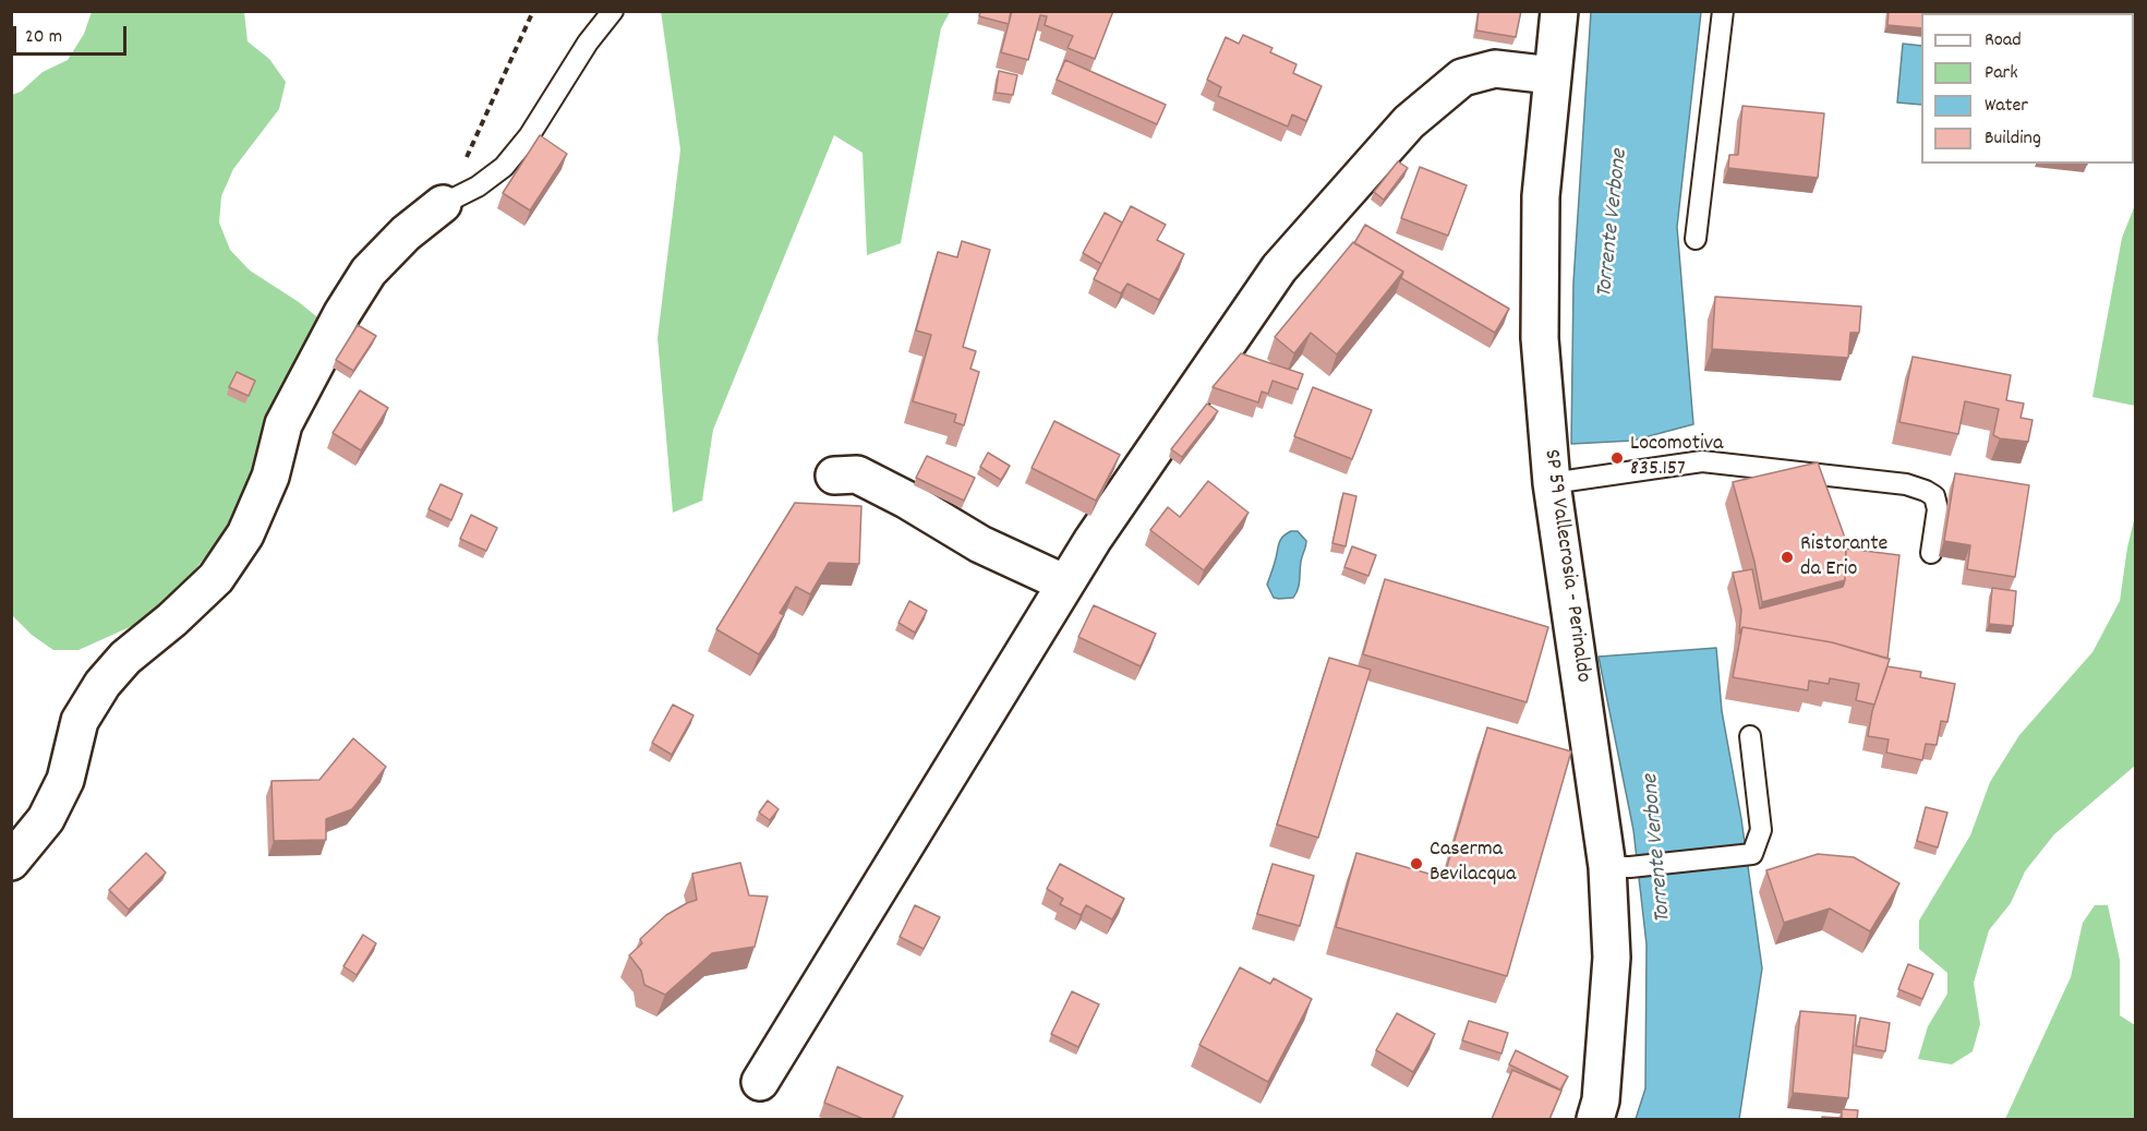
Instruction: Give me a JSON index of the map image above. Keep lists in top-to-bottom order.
{
  "streets": {
    "street": ["SP 59 Vallecrosia - Perinaldo"]
  },
  "water": ["Torrente Verbone"],
  "places": ["Locomotiva 835.157", "Ristorante da Erio", "Caserma Bevilacqua"],
  "legend": [
    "Road",
    "Park",
    "Water",
    "Building"
  ],
  "scale_bar": "20 m"
}
